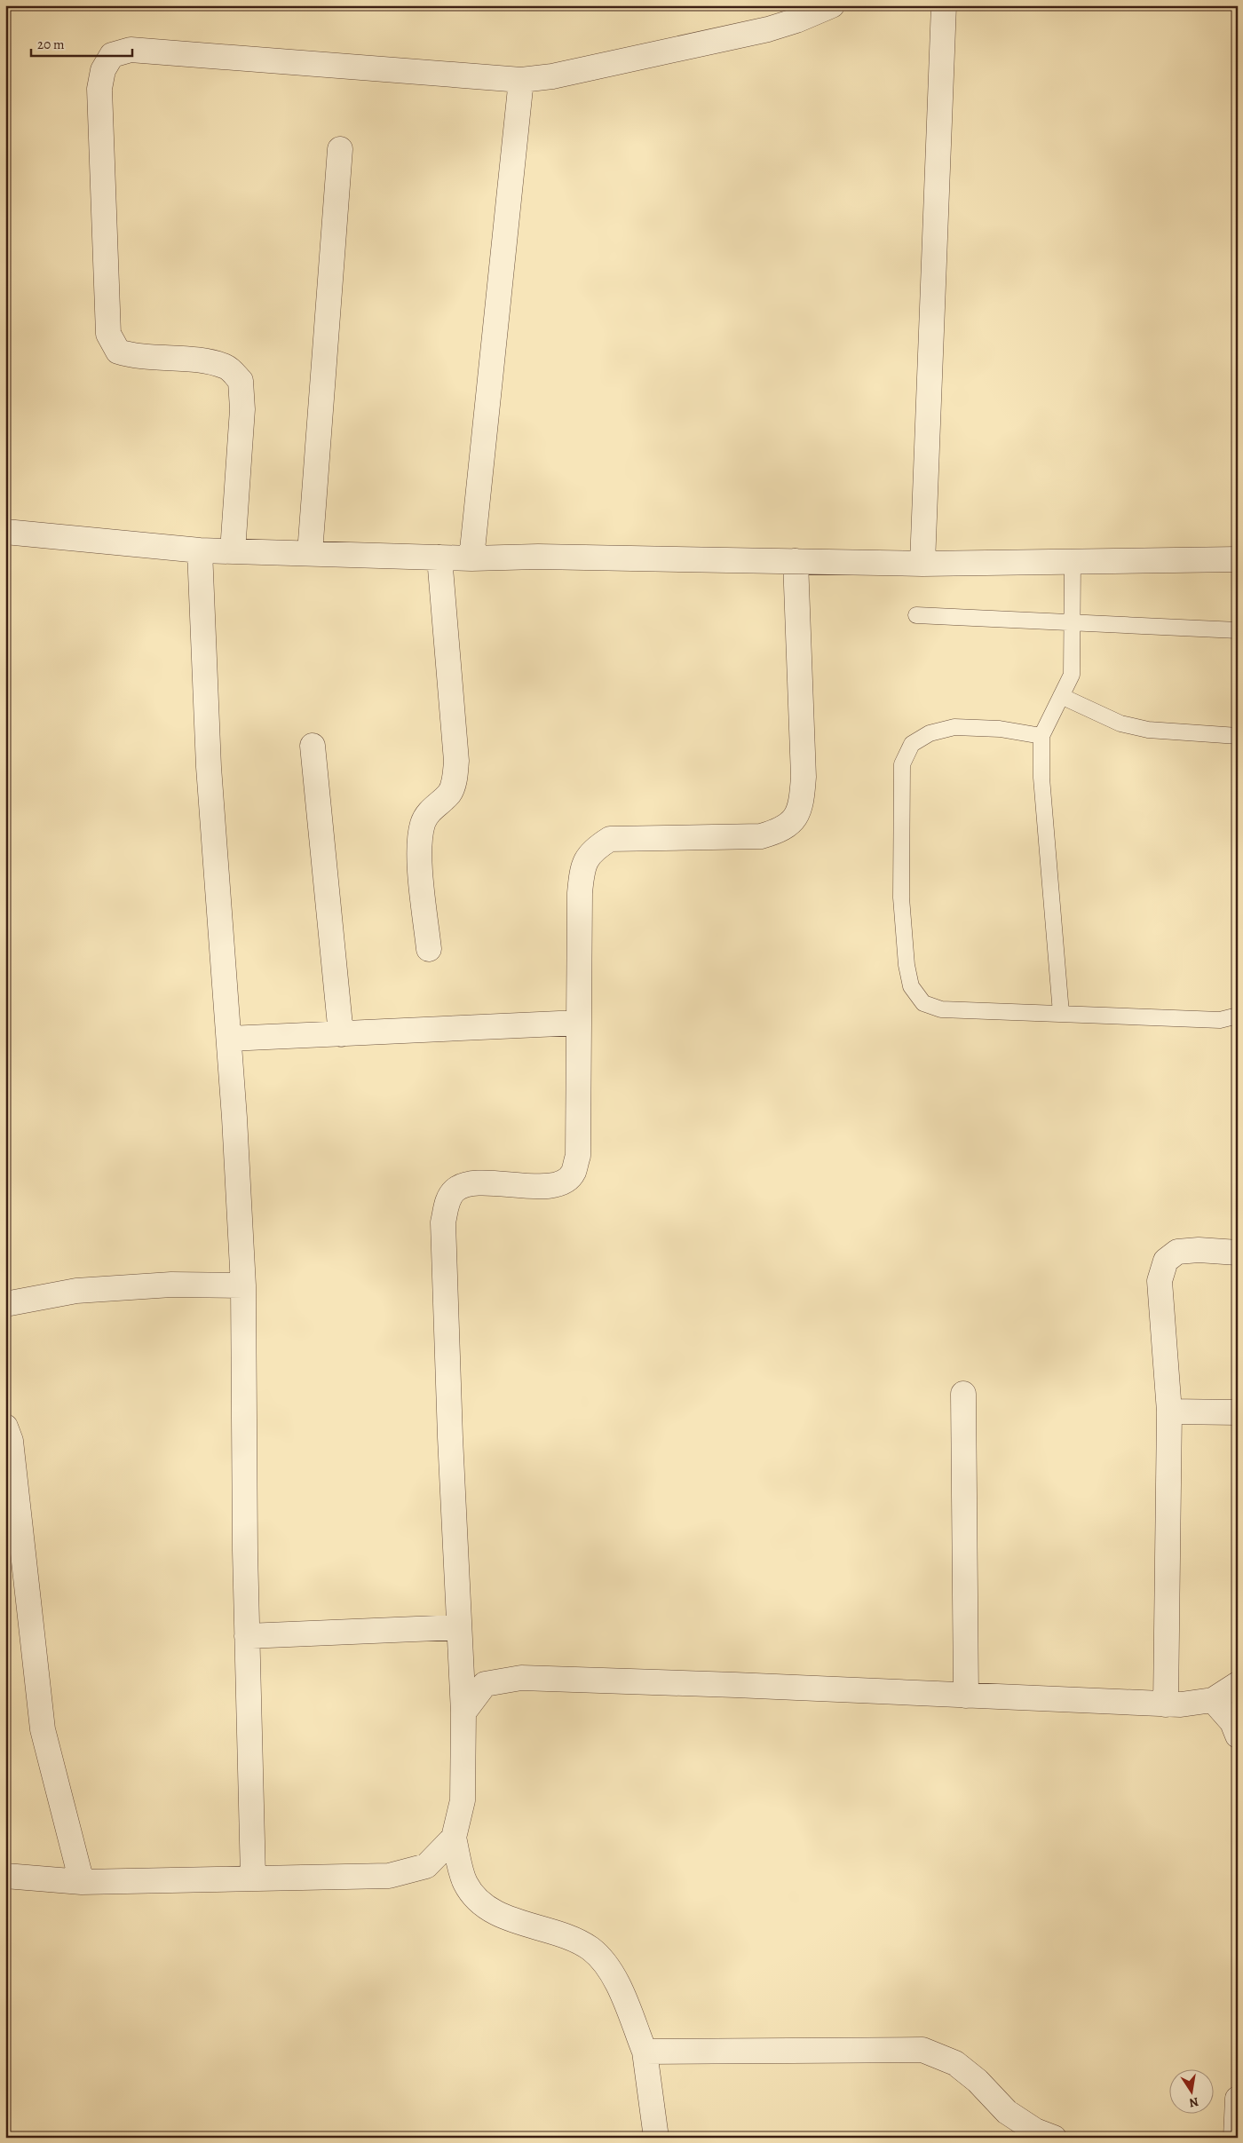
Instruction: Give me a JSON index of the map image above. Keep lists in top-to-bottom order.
{
  "scale_bar": "20 m",
  "north": "bottom"
}
